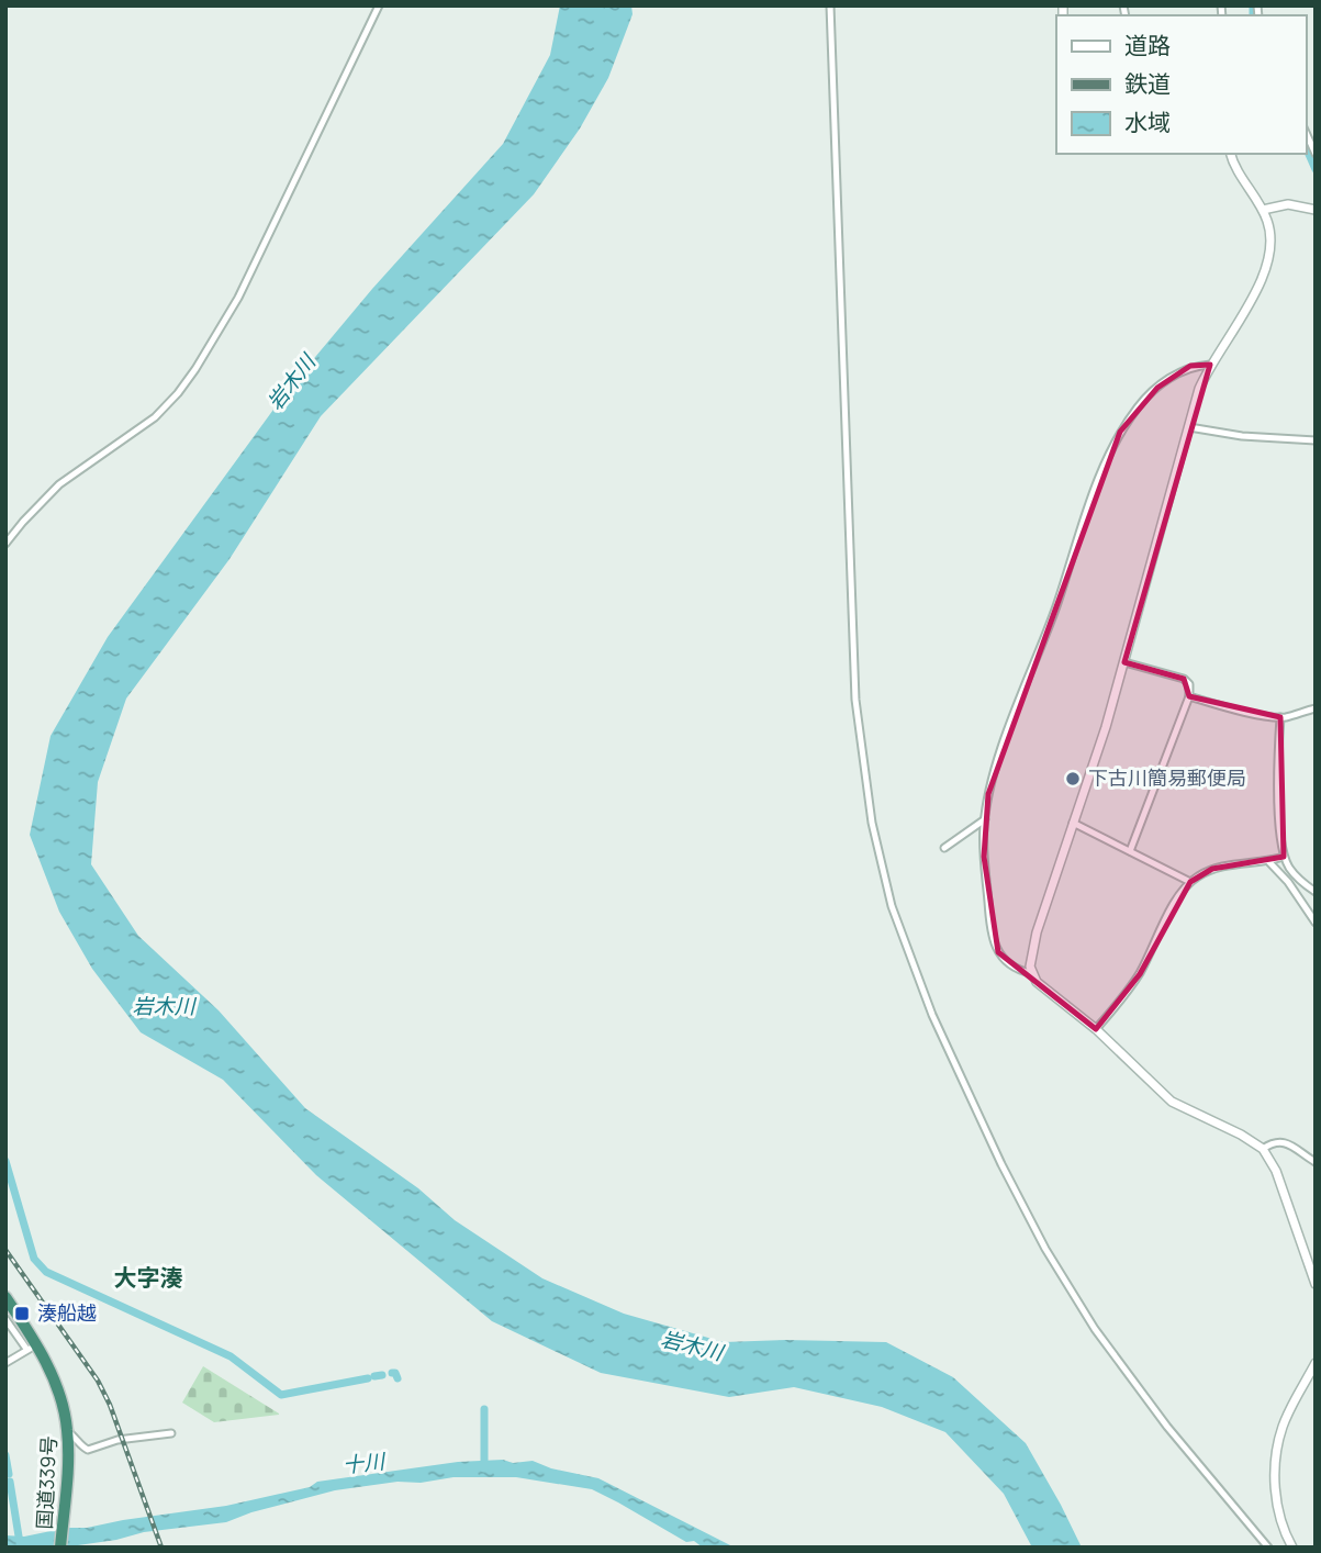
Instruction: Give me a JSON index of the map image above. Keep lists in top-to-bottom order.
{
  "streets": {
    "highway": ["国道339号"]
  },
  "districts": ["大字湊"],
  "water": ["岩木川", "十川"],
  "places": {
    "other": ["下古川簡易郵便局"],
    "transit": ["湊船越"]
  },
  "legend": ["道路", "鉄道", "水域"]
}
